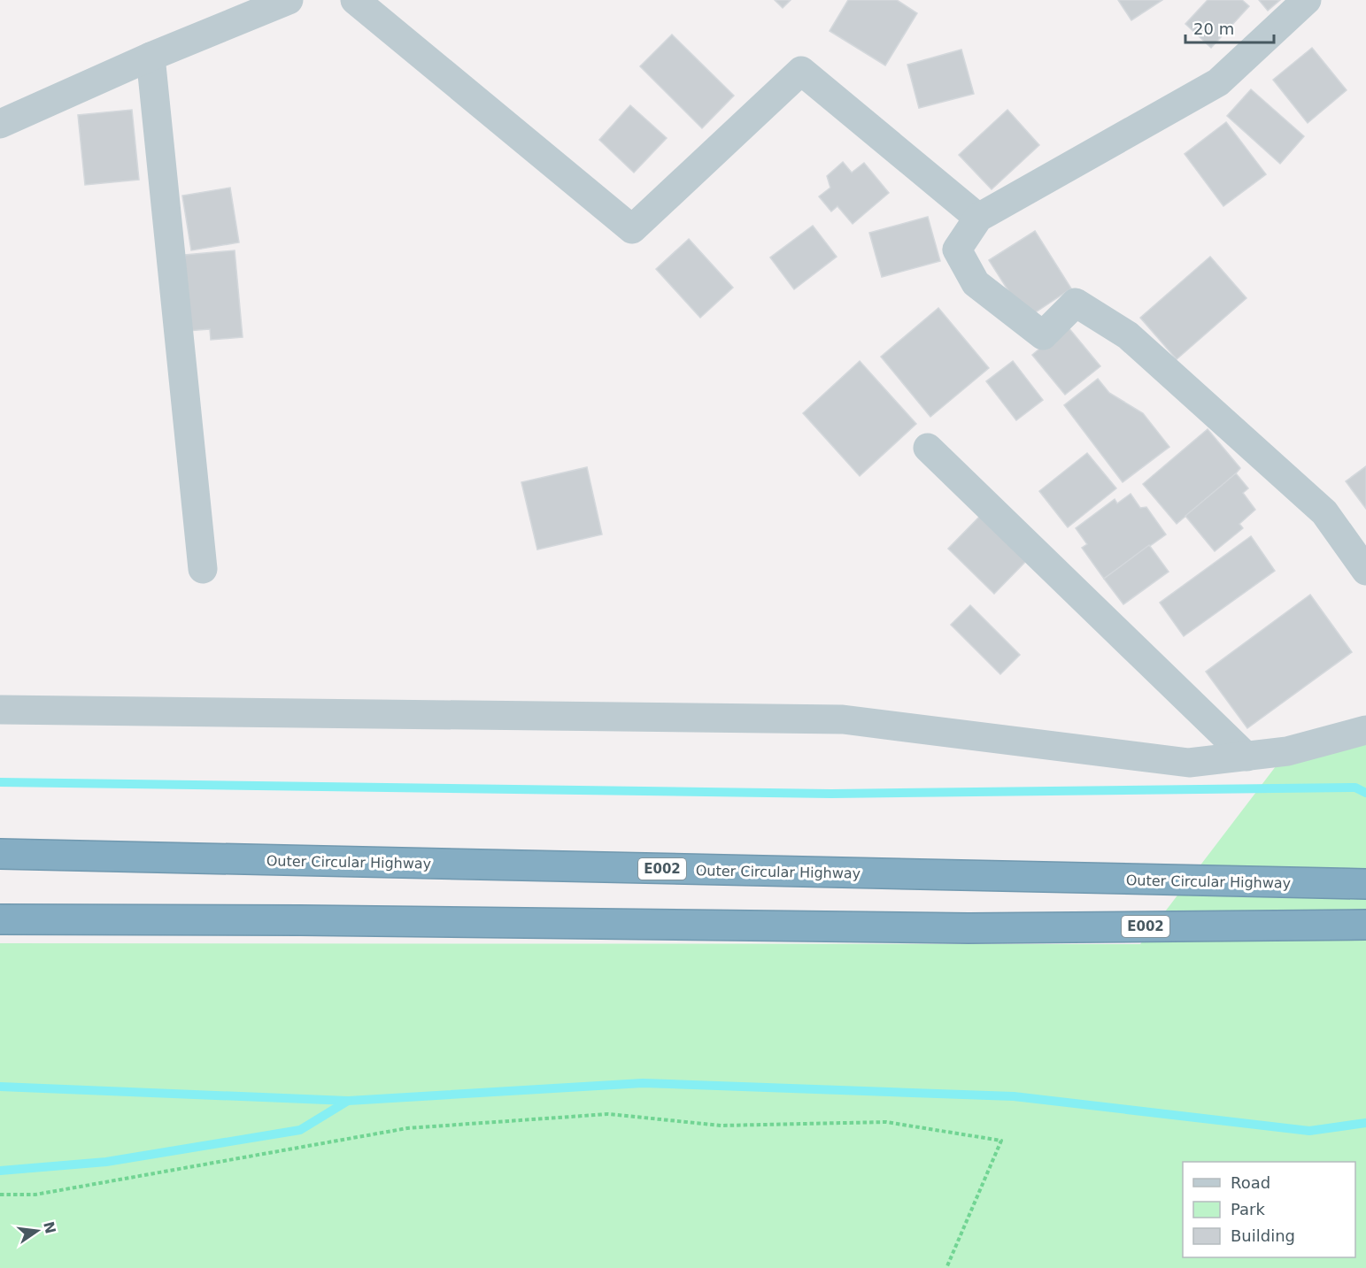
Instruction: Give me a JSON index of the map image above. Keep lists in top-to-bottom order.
{
  "streets": {
    "highway": ["Outer Circular Highway", "E002"]
  },
  "legend": ["Road", "Park", "Building"],
  "scale_bar": "20 m",
  "north": "right"
}
